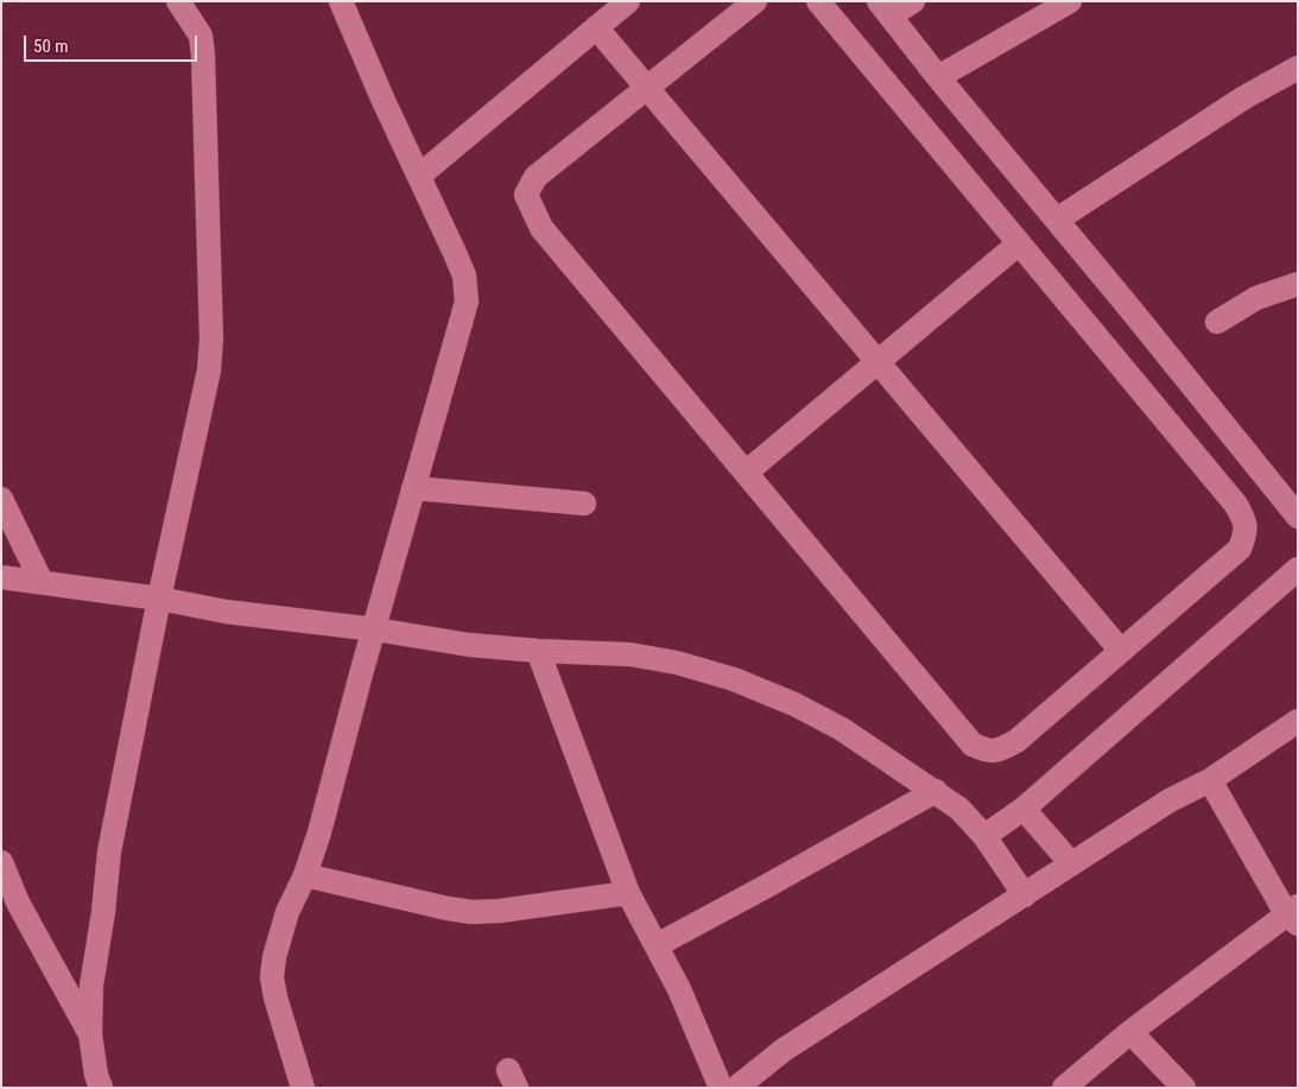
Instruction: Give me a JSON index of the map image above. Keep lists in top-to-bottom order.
{
  "scale_bar": "50 m"
}
